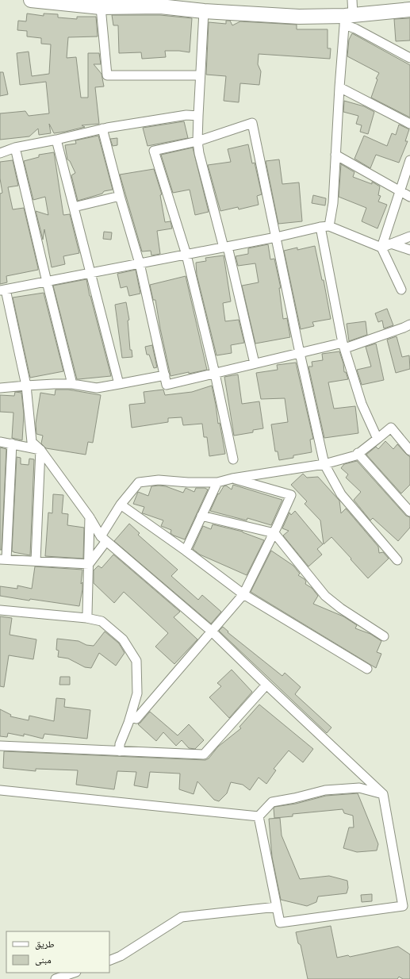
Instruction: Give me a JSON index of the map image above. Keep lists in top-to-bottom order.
{
  "legend": ["طريق", "مبنى"]
}
